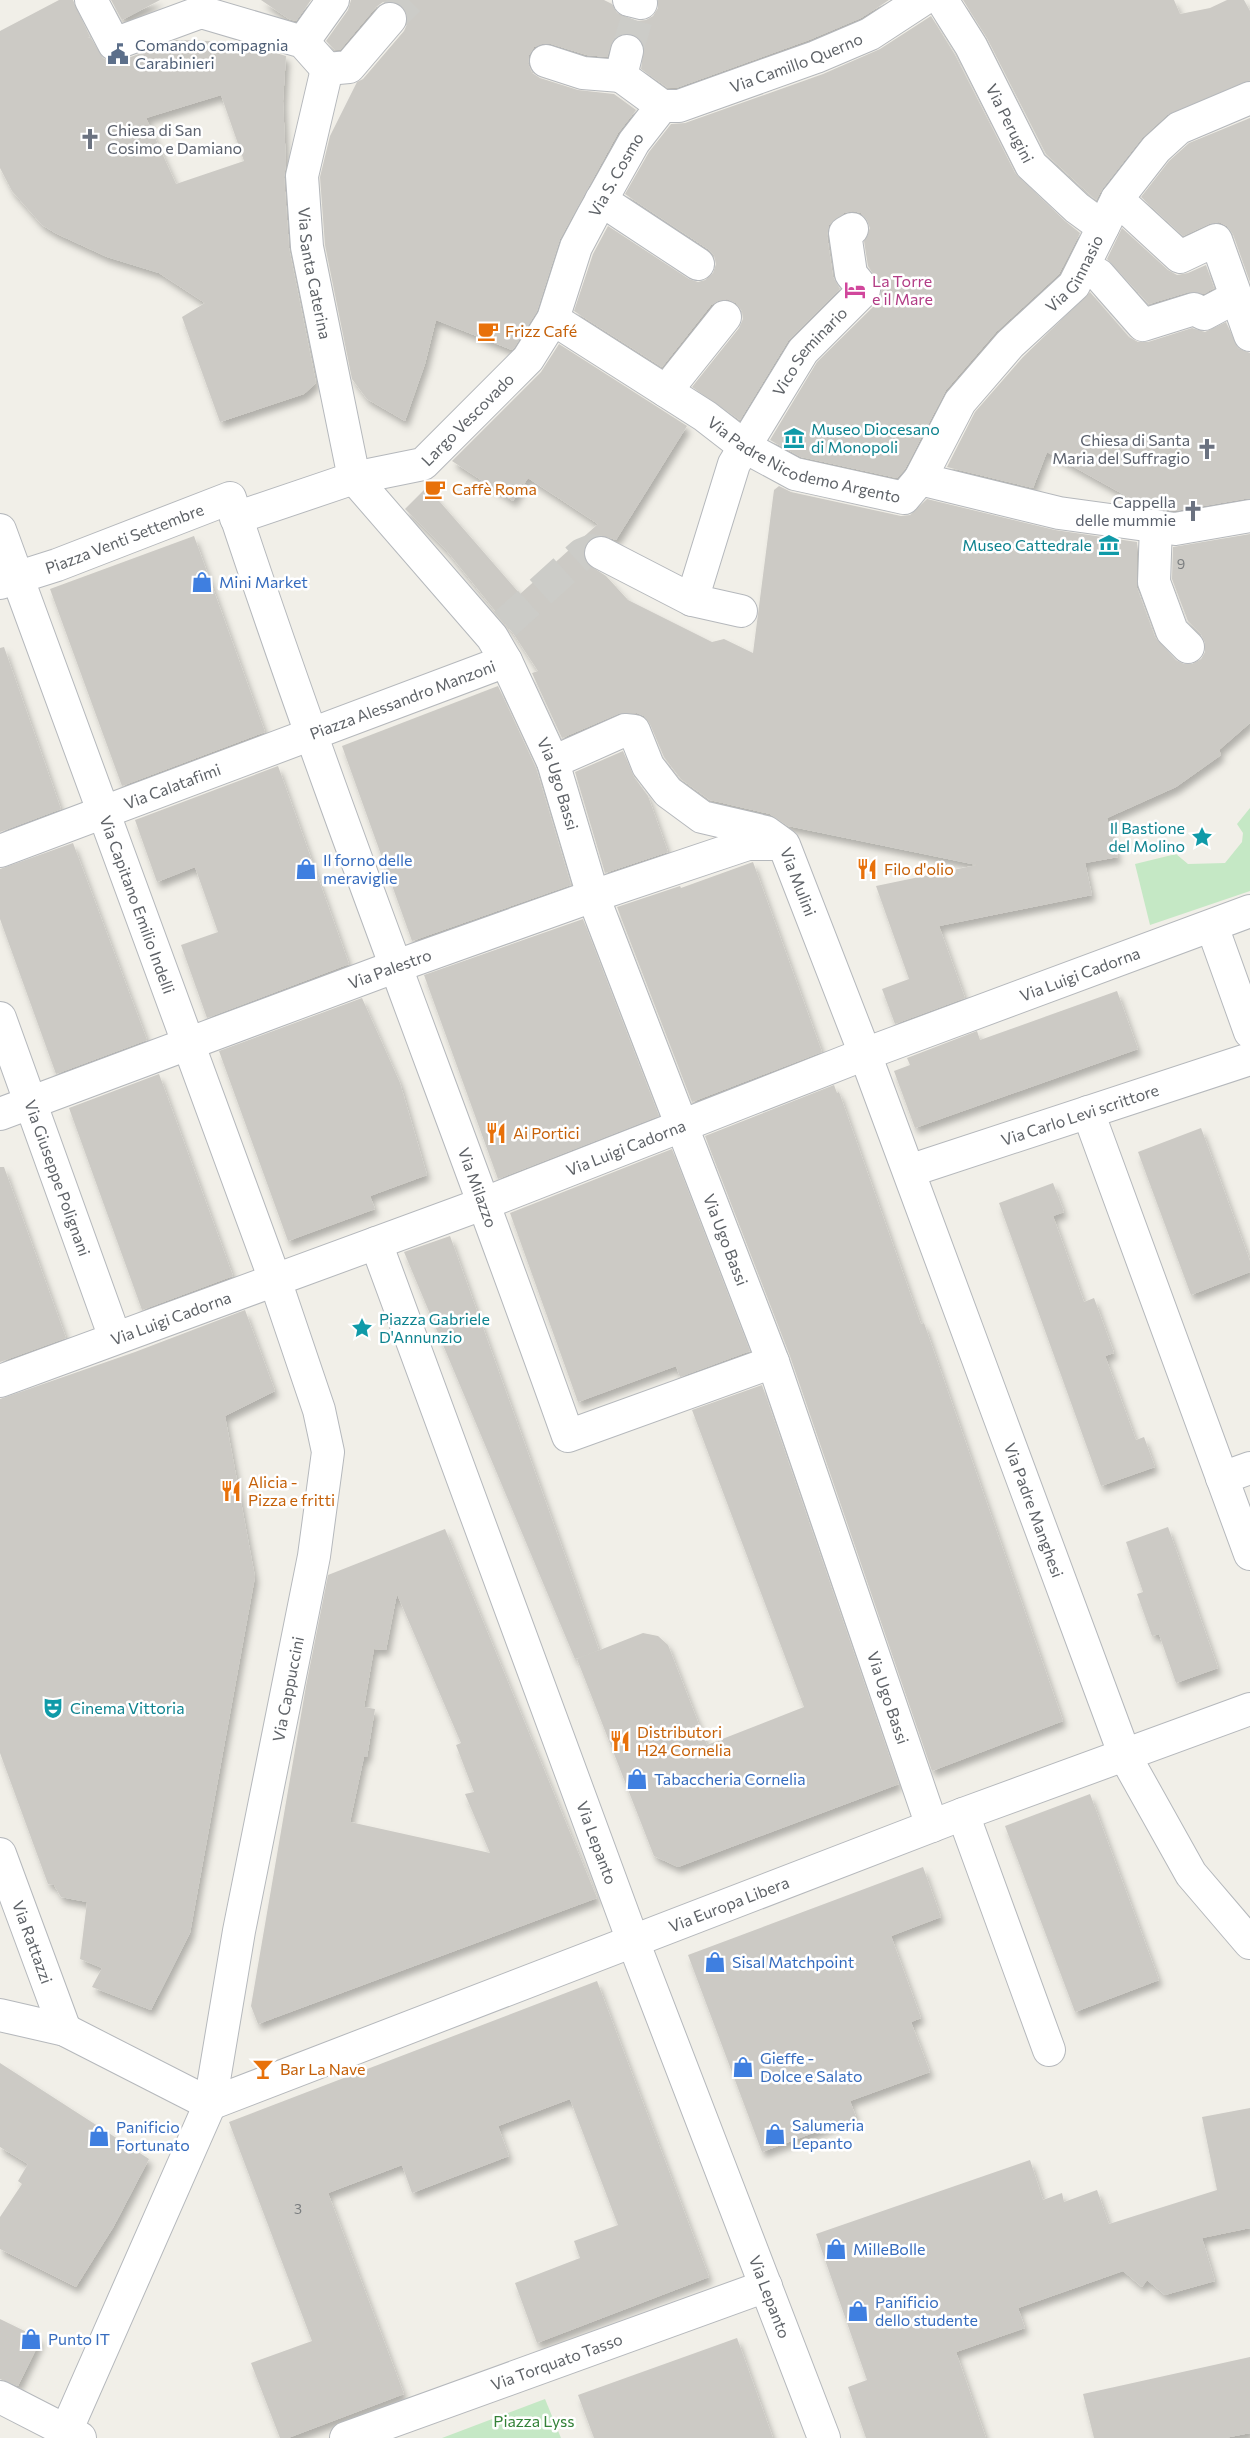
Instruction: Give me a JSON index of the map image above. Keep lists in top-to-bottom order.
{
  "streets": {
    "street": [
      "Via Camillo Querno",
      "Via Perugini",
      "Via S. Cosmo",
      "Via Ginnasio",
      "Via Santa Caterina",
      "Vico Seminario",
      "Largo Vescovado",
      "Via Padre Nicodemo Argento",
      "Piazza Venti Settembre",
      "Piazza Alessandro Manzoni",
      "Via Ugo Bassi",
      "Via Calatafimi",
      "Via Mulini",
      "Via Capitano Emilio Indelli",
      "Via Palestro",
      "Via Luigi Cadorna",
      "Via Carlo Levi scrittore",
      "Via Giuseppe Polignani",
      "Via Milazzo",
      "Via Padre Manghesi",
      "Via Cappuccini",
      "Via Lepanto",
      "Via Europa Libera",
      "Via Rattazzi",
      "Via Torquato Tasso"
    ]
  },
  "crossings": [
    ["Via Camillo Querno", "Via S. Cosmo"],
    ["Via Perugini", "Via Ginnasio"],
    ["Via S. Cosmo", "Largo Vescovado"],
    ["Via S. Cosmo", "Via Padre Nicodemo Argento"],
    ["Via Ginnasio", "Via Padre Nicodemo Argento"],
    ["Via Santa Caterina", "Largo Vescovado"],
    ["Via Santa Caterina", "Piazza Alessandro Manzoni"],
    ["Vico Seminario", "Via Padre Nicodemo Argento"],
    ["Largo Vescovado", "Via Padre Nicodemo Argento"],
    ["Largo Vescovado", "Piazza Alessandro Manzoni"],
    ["Piazza Venti Settembre", "Piazza Alessandro Manzoni"],
    ["Piazza Venti Settembre", "Via Capitano Emilio Indelli"],
    ["Piazza Alessandro Manzoni", "Via Ugo Bassi"],
    ["Piazza Alessandro Manzoni", "Via Calatafimi"],
    ["Piazza Alessandro Manzoni", "Via Milazzo"],
    ["Via Ugo Bassi", "Via Mulini"],
    ["Via Ugo Bassi", "Via Palestro"],
    ["Via Ugo Bassi", "Via Luigi Cadorna"],
    ["Via Ugo Bassi", "Via Milazzo"],
    ["Via Ugo Bassi", "Via Europa Libera"],
    ["Via Calatafimi", "Via Capitano Emilio Indelli"],
    ["Via Calatafimi", "Via Milazzo"],
    ["Via Mulini", "Via Palestro"],
    ["Via Mulini", "Via Luigi Cadorna"],
    ["Via Mulini", "Via Padre Manghesi"],
    ["Via Capitano Emilio Indelli", "Via Palestro"],
    ["Via Capitano Emilio Indelli", "Via Luigi Cadorna"],
    ["Via Capitano Emilio Indelli", "Via Cappuccini"],
    ["Via Palestro", "Via Giuseppe Polignani"],
    ["Via Palestro", "Via Milazzo"],
    ["Via Luigi Cadorna", "Via Giuseppe Polignani"],
    ["Via Luigi Cadorna", "Via Milazzo"],
    ["Via Luigi Cadorna", "Via Padre Manghesi"],
    ["Via Luigi Cadorna", "Via Cappuccini"],
    ["Via Luigi Cadorna", "Via Lepanto"],
    ["Via Carlo Levi scrittore", "Via Padre Manghesi"],
    ["Via Padre Manghesi", "Via Europa Libera"],
    ["Via Cappuccini", "Via Europa Libera"],
    ["Via Lepanto", "Via Europa Libera"],
    ["Via Lepanto", "Via Torquato Tasso"]
  ],
  "parks": ["Piazza Lyss"],
  "places": {
    "public building": ["Comando compagnia Carabinieri"],
    "church": ["Chiesa di San Cosimo e Damiano", "Chiesa di Santa Maria del Suffragio", "Cappella delle mummie"],
    "hotel": ["La Torre e il Mare"],
    "cafe": ["Frizz Café", "Caffè Roma"],
    "museum": ["Museo Diocesano di Monopoli", "Museo Cattedrale"],
    "shop": [
      "Mini Market",
      "Il forno delle meraviglie",
      "Tabaccheria Cornelia",
      "Sisal Matchpoint",
      "Gieffe - Dolce e Salato",
      "Salumeria Lepanto",
      "Panificio Fortunato",
      "MilleBolle",
      "Panificio dello studente",
      "Punto IT"
    ],
    "place": ["Il Bastione del Molino", "Piazza Gabriele D'Annunzio"],
    "restaurant": [
      "Filo d'olio",
      "Ai Portici",
      "Alicia - Pizza e fritti",
      "Distributori H24 Cornelia"
    ],
    "theatre": ["Cinema Vittoria"],
    "bar": ["Bar La Nave"]
  },
  "house_numbers": ["9", "3"]
}
